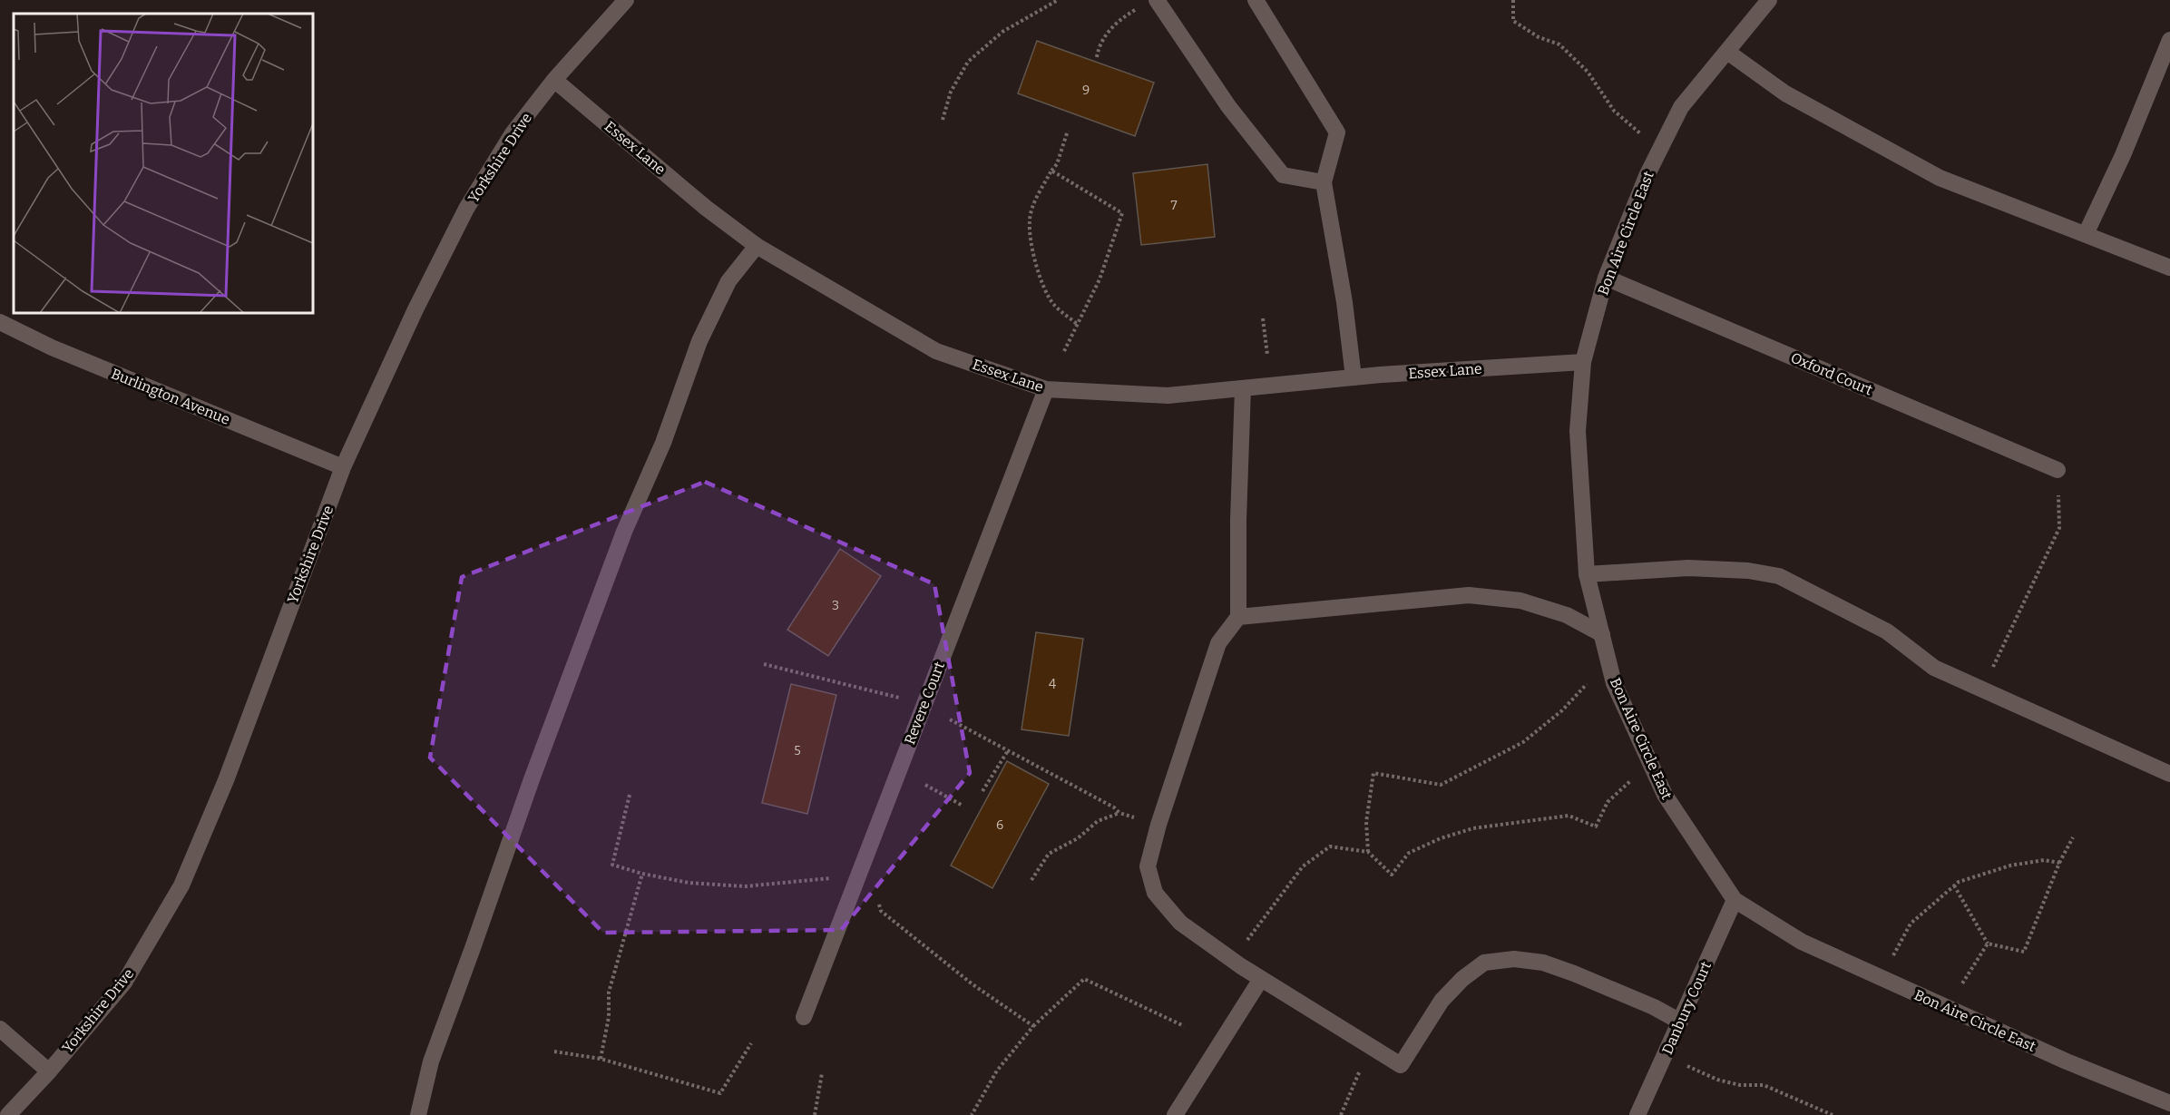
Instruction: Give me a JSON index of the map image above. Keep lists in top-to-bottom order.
{
  "streets": {
    "street": [
      "Essex Lane",
      "Yorkshire Drive",
      "Bon Aire Circle East",
      "Oxford Court",
      "Burlington Avenue",
      "Revere Court",
      "Danbury Court"
    ]
  },
  "crossings": [
    ["Essex Lane", "Yorkshire Drive"],
    ["Essex Lane", "Bon Aire Circle East"],
    ["Essex Lane", "Revere Court"],
    ["Yorkshire Drive", "Burlington Avenue"],
    ["Bon Aire Circle East", "Oxford Court"],
    ["Bon Aire Circle East", "Danbury Court"]
  ],
  "house_numbers": [
    "9",
    "7",
    "3",
    "4",
    "5",
    "6"
  ]
}
